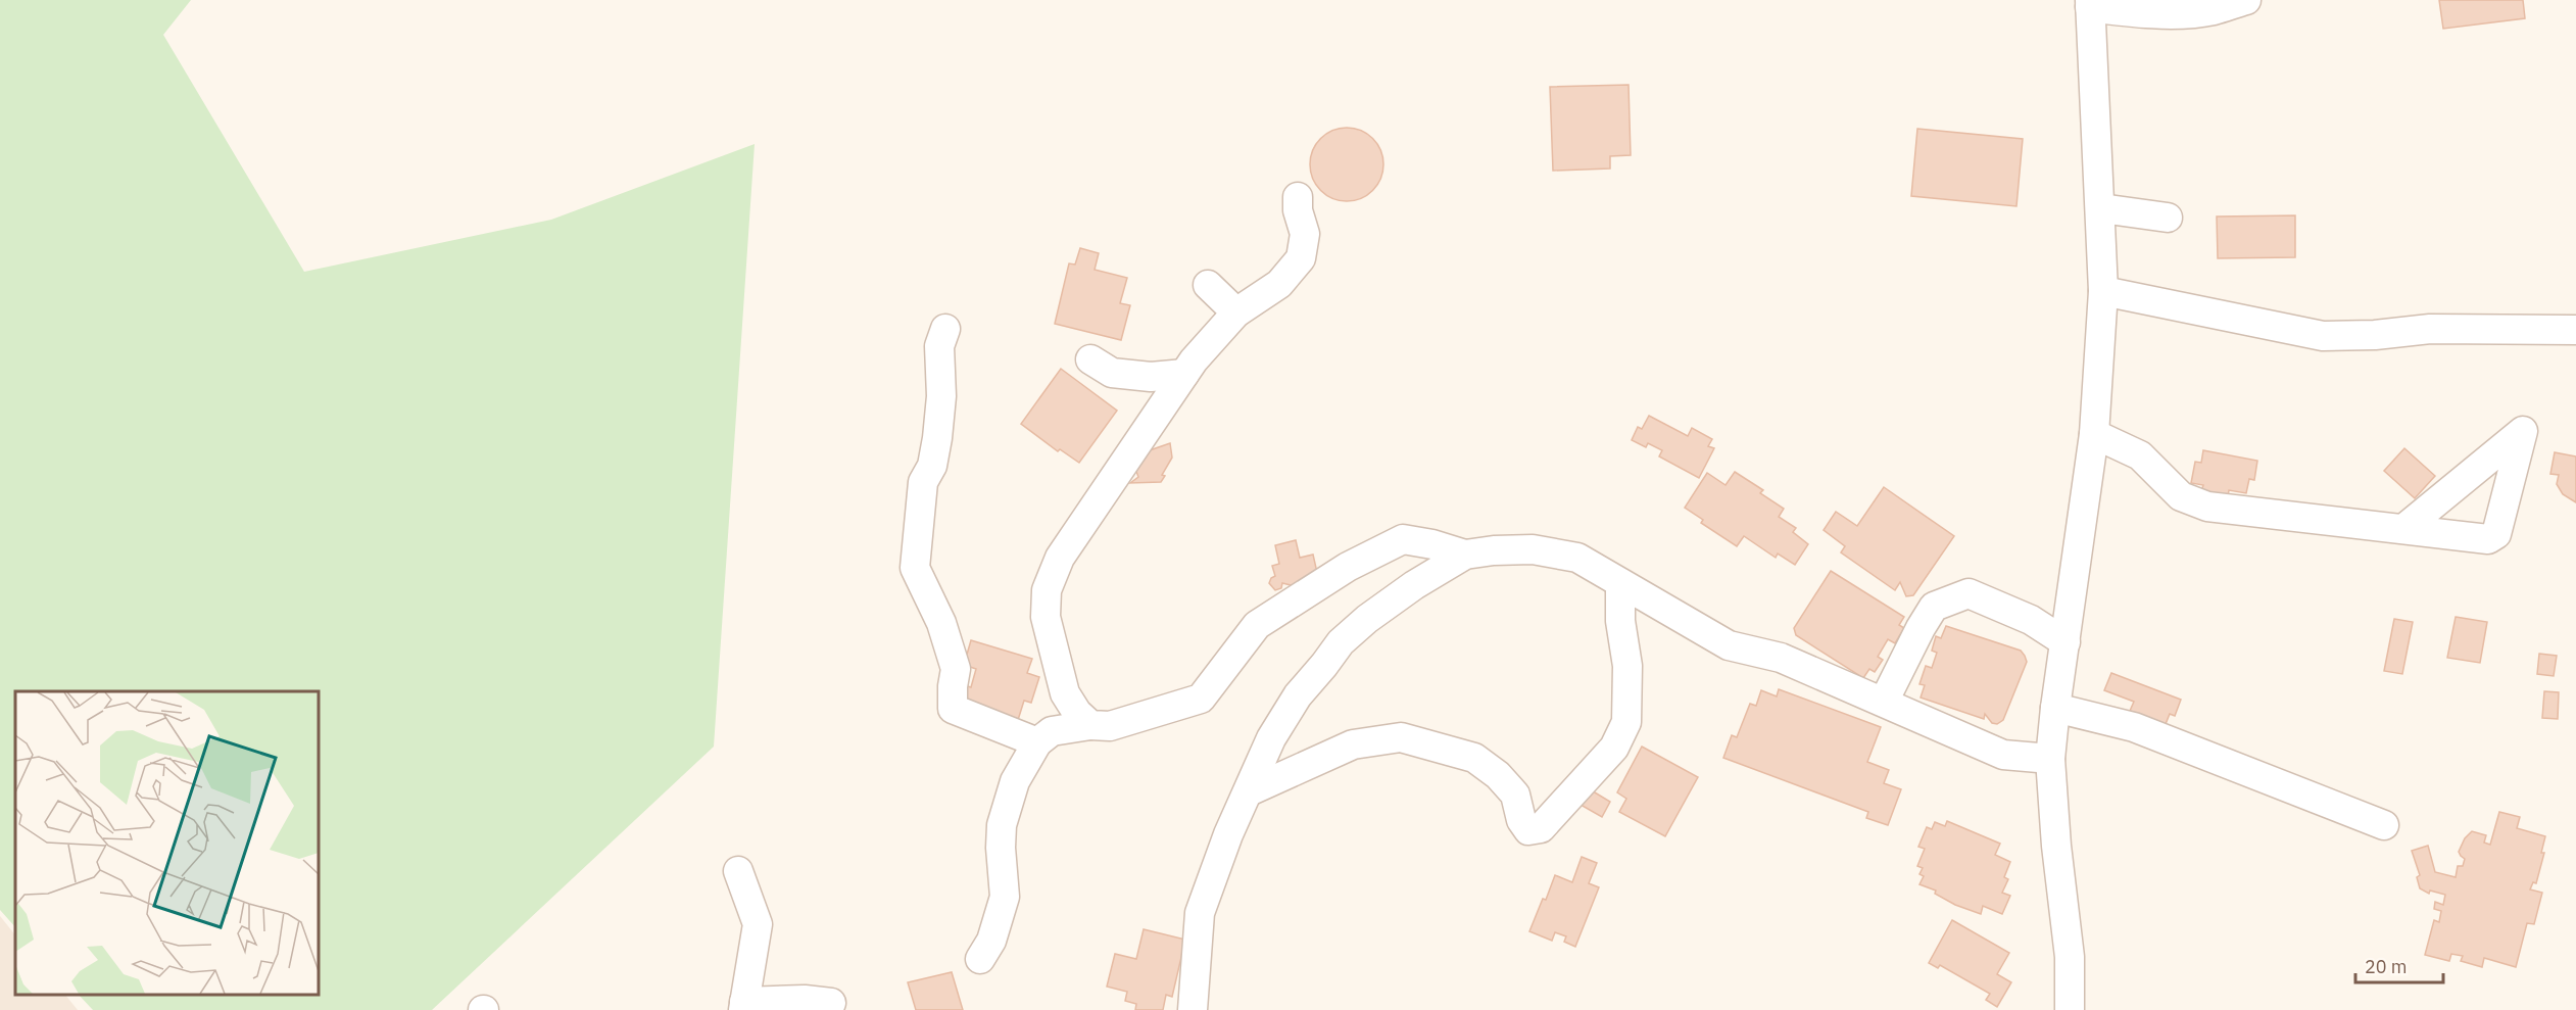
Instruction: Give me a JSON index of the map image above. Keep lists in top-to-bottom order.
{
  "scale_bar": "20 m"
}
